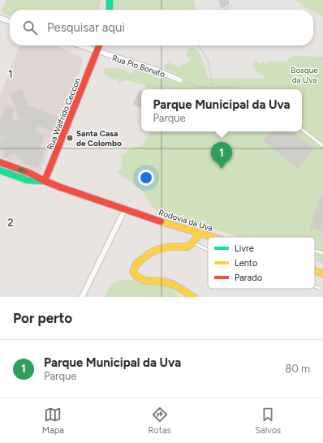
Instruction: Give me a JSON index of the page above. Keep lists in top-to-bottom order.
{
  "streets": {
    "street": ["Rua Pio Bonato", "Rua Walfrido Ceccon", "Rodovia da Uva"]
  },
  "crossings": [
    ["Rua Pio Bonato", "Rua Walfrido Ceccon"],
    ["Rua Walfrido Ceccon", "Rodovia da Uva"]
  ],
  "parks": ["Bosque da Uva"],
  "places": {
    "transit": ["Santa Casa de Colombo"]
  },
  "legend": ["Livre", "Lento", "Parado"],
  "page": {
    "search": "Pesquisar aqui",
    "popup": ["Parque Municipal da Uva", "Parque"],
    "pins": "1",
    "heading": "Por perto",
    "list": [
      {
        "mark": "1",
        "name": "Parque Municipal da Uva",
        "note": "Parque",
        "value": "80 m"
      }
    ],
    "nav": ["Mapa", "Rotas", "Salvos"]
  },
  "grid": {
    "rows": ["1", "2"]
  }
}
